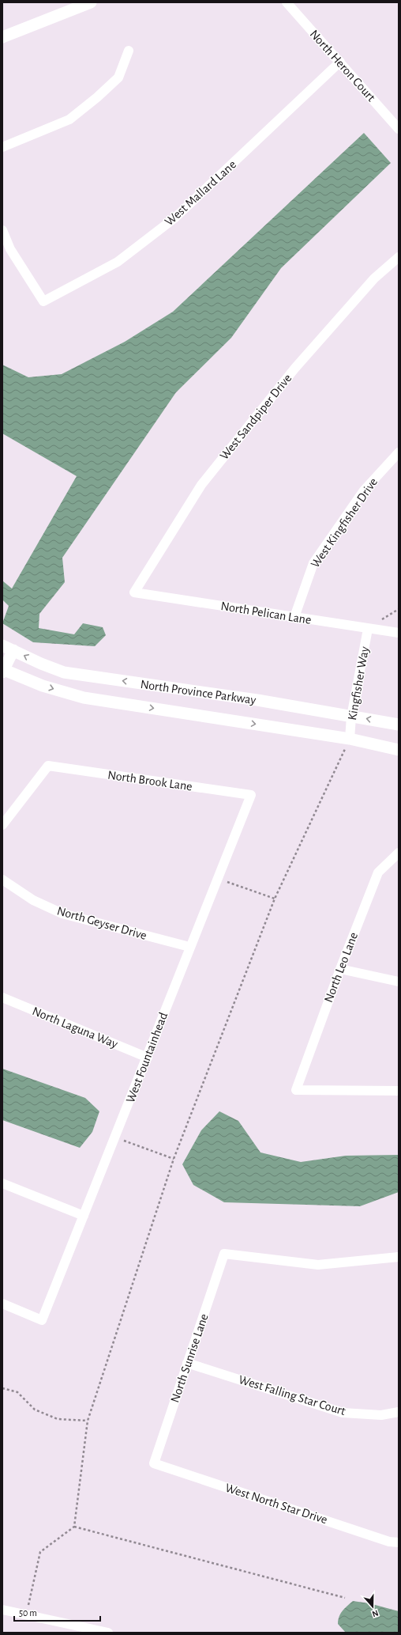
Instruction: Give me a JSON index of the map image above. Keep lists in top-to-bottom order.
{
  "streets": {
    "street": [
      "North Heron Court",
      "West Mallard Lane",
      "West Sandpiper Drive",
      "West Kingfisher Drive",
      "North Pelican Lane",
      "Kingfisher Way",
      "North Province Parkway",
      "North Brook Lane",
      "North Geyser Drive",
      "North Leo Lane",
      "North Laguna Way",
      "West Fountainhead",
      "North Sunrise Lane",
      "West Falling Star Court",
      "West North Star Drive"
    ]
  },
  "crossings": [
    ["North Heron Court", "West Mallard Lane"],
    ["West Sandpiper Drive", "North Pelican Lane"],
    ["West Kingfisher Drive", "North Pelican Lane"],
    ["North Pelican Lane", "Kingfisher Way"],
    ["Kingfisher Way", "North Province Parkway"],
    ["North Brook Lane", "West Fountainhead"],
    ["North Geyser Drive", "West Fountainhead"],
    ["North Laguna Way", "West Fountainhead"],
    ["North Sunrise Lane", "West Falling Star Court"],
    ["North Sunrise Lane", "West North Star Drive"]
  ],
  "scale_bar": "50 m",
  "north": "bottom"
}
